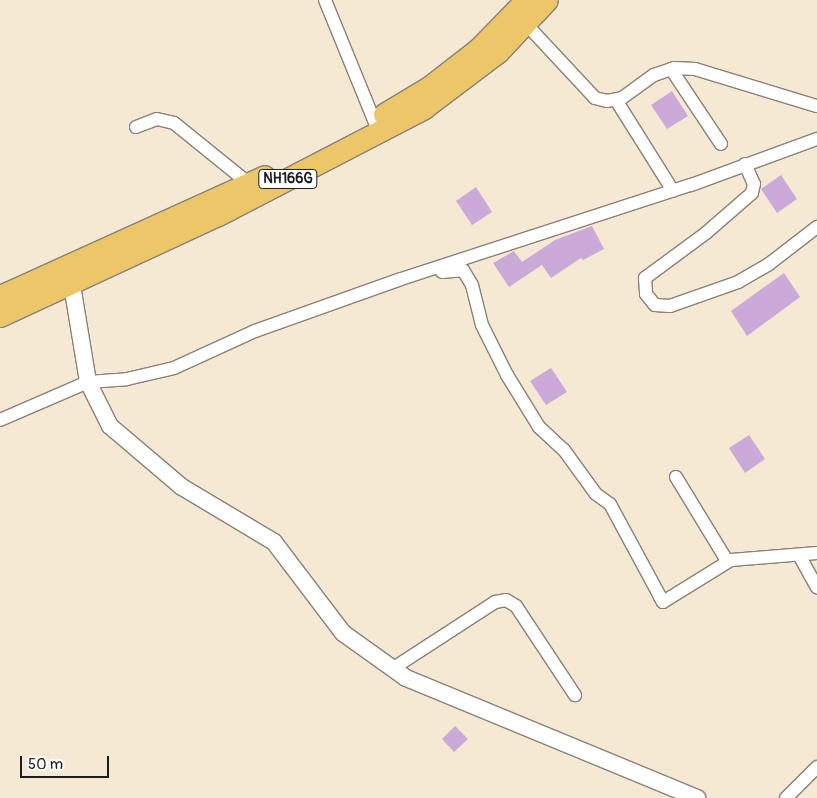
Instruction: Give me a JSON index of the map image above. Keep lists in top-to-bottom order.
{
  "streets": {
    "highway": ["NH166G"]
  },
  "scale_bar": "50 m"
}
